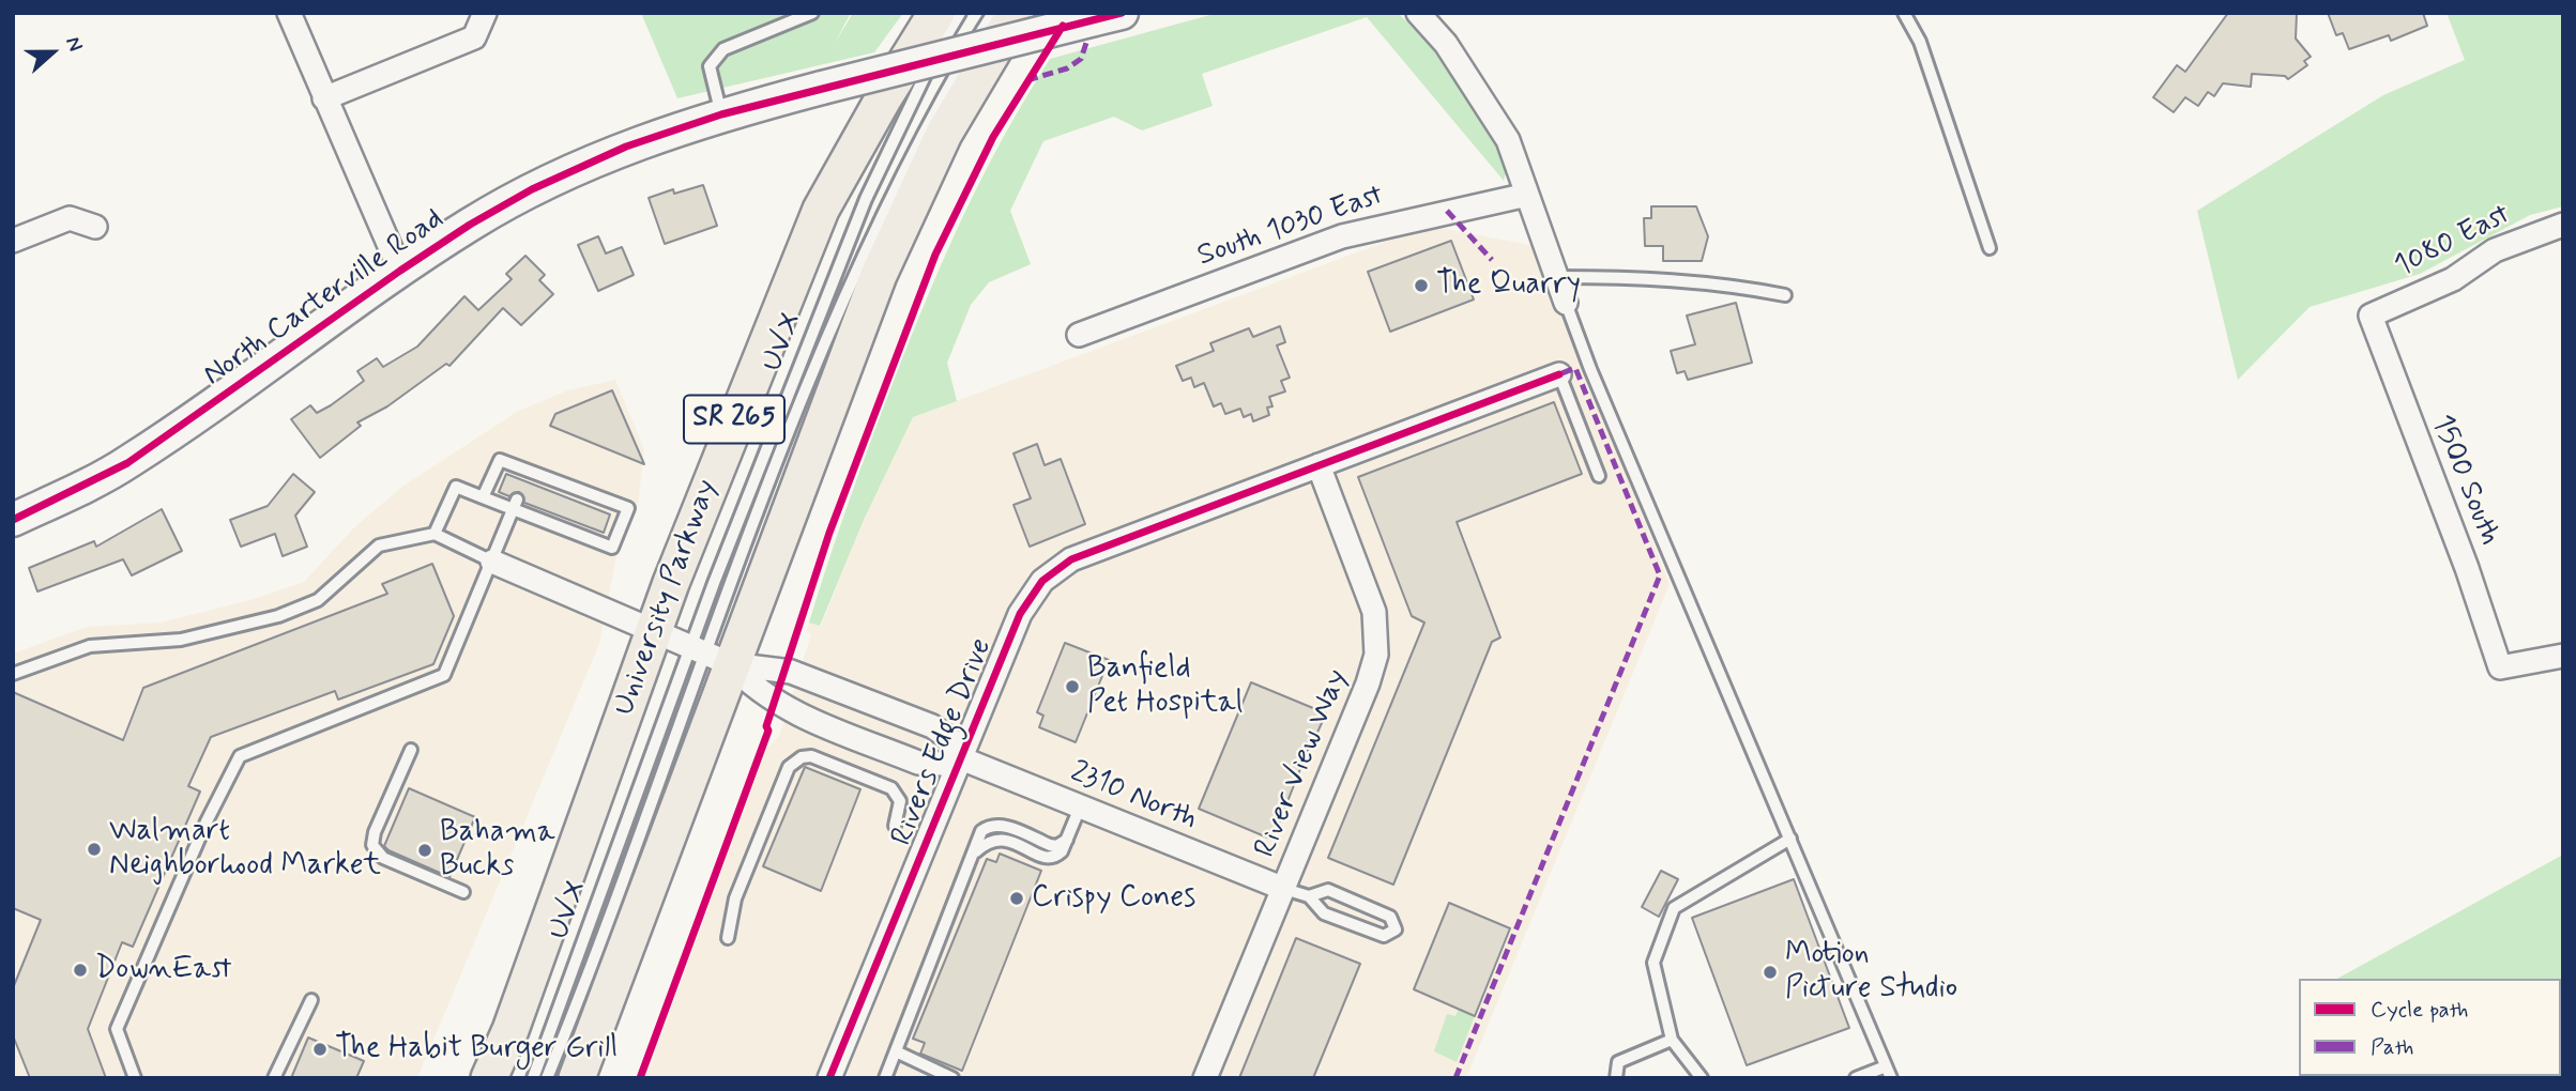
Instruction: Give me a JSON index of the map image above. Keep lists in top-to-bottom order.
{
  "streets": {
    "main road": ["SR 265", "University Parkway"],
    "street": [
      "South 1030 East",
      "1080 East",
      "North Carterville Road",
      "1500 South",
      "Rivers Edge Drive",
      "River View Way",
      "2310 North"
    ],
    "lane": ["UVX"]
  },
  "crossings": [
    ["1080 East", "1500 South"],
    ["UVX", "SR 265"],
    ["UVX", "2310 North"],
    ["SR 265", "2310 North"],
    ["University Parkway", "2310 North"],
    ["Rivers Edge Drive", "River View Way"],
    ["Rivers Edge Drive", "2310 North"],
    ["River View Way", "2310 North"]
  ],
  "places": [
    "The Quarry",
    "Banfield Pet Hospital",
    "Walmart Neighborhood Market",
    "Bahama Bucks",
    "Crispy Cones",
    "DownEast",
    "Motion Picture Studio",
    "The Habit Burger Grill"
  ],
  "legend": ["Cycle path", "Path"],
  "north": "right"
}
